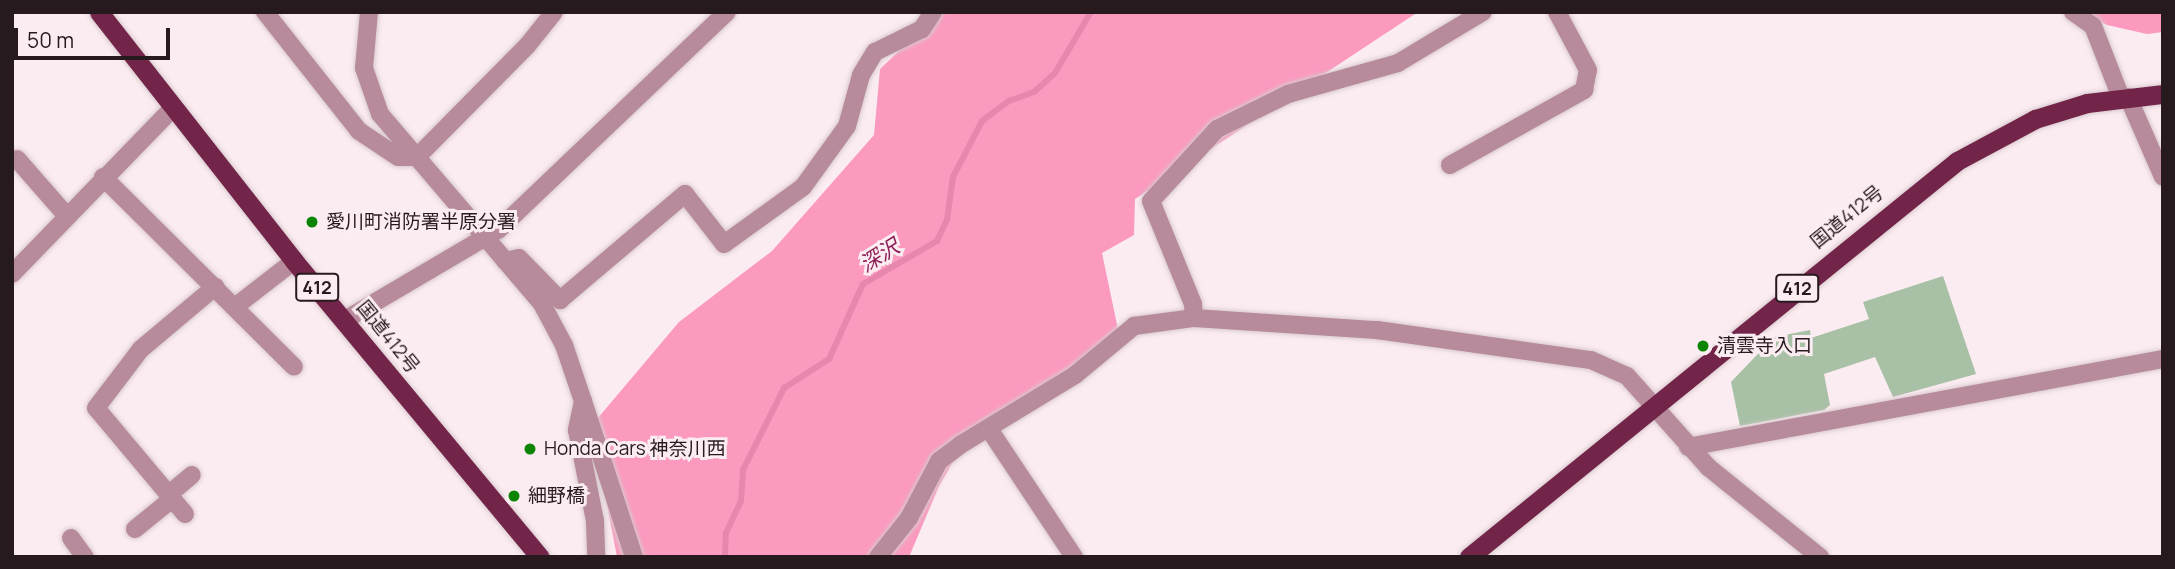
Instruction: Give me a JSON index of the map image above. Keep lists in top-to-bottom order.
{
  "streets": {
    "highway": ["国道412号", "412"]
  },
  "water": ["深沢"],
  "places": [
    "愛川町消防署半原分署",
    "清雲寺入口",
    "Honda Cars 神奈川西",
    "細野橋"
  ],
  "scale_bar": "50 m"
}
